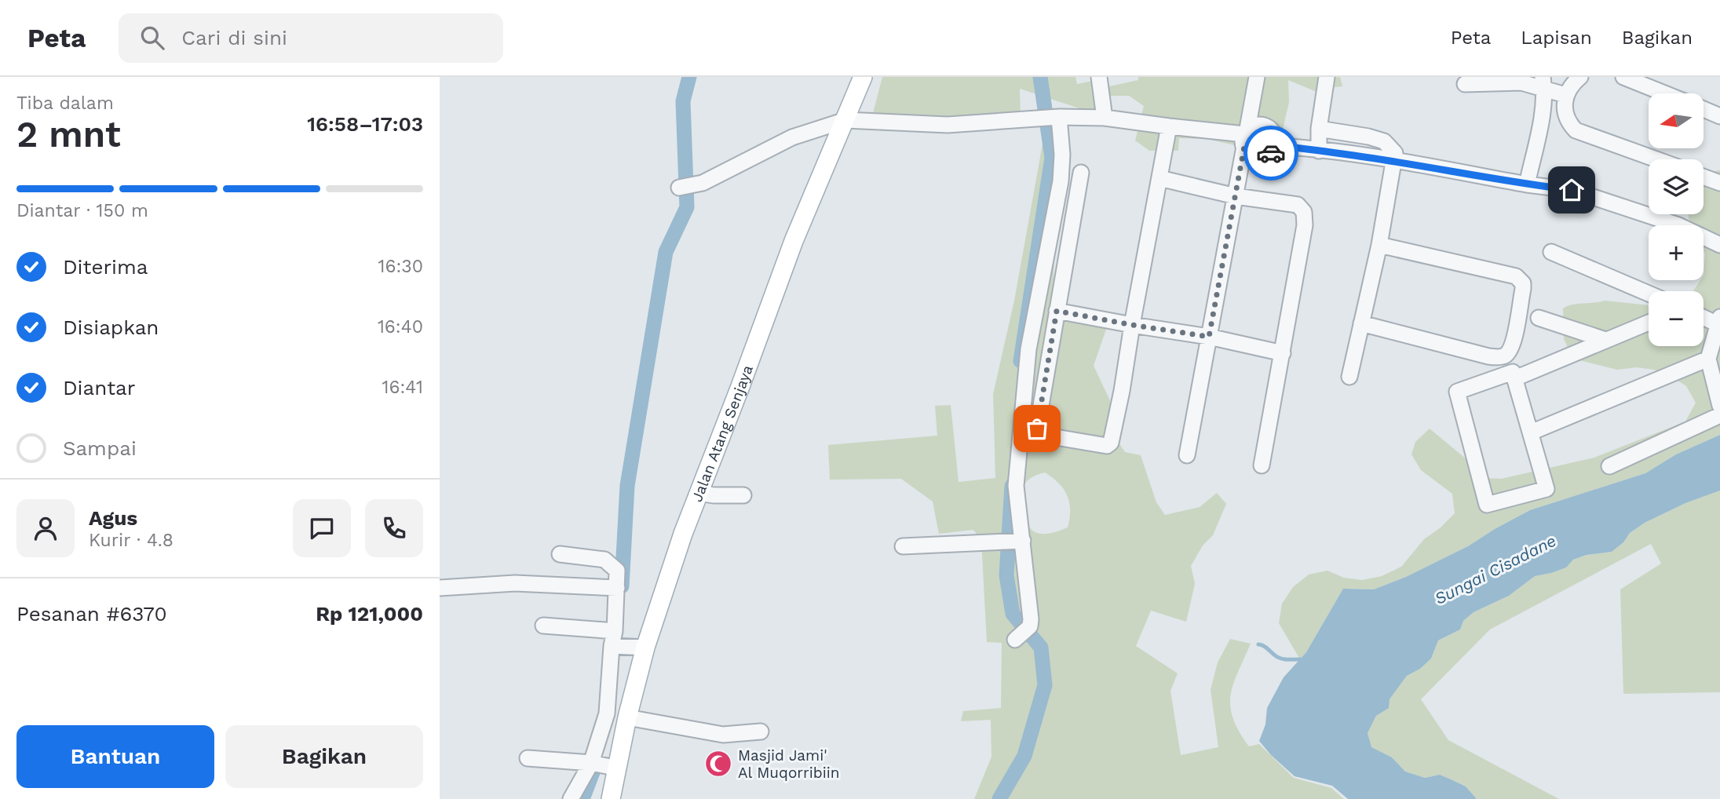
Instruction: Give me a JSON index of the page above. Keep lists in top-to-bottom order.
{
  "streets": {
    "main road": ["Jalan Atang Senjaya"]
  },
  "water": ["Sungai Cisadane"],
  "places": {
    "mosque": ["Masjid Jami' Al Muqorribiin"]
  },
  "north": "left",
  "page": {
    "header": "Peta",
    "search": "Cari di sini",
    "nav": ["Peta", "Lapisan", "Bagikan"],
    "heading": ["2 mnt", "Tiba dalam", "16:58–17:03"],
    "panel": [
      "Agus",
      "Kurir · 4.8",
      "Pesanan #6370",
      "Rp 121,000"
    ],
    "map_buttons": ["+", "−"],
    "bar": "Diantar · 150 m",
    "list": [
      ["Diterima", "16:30"],
      ["Disiapkan", "16:40"],
      ["Diantar", "16:41"],
      "Sampai"
    ],
    "buttons": ["Bantuan", "Bagikan"]
  }
}
